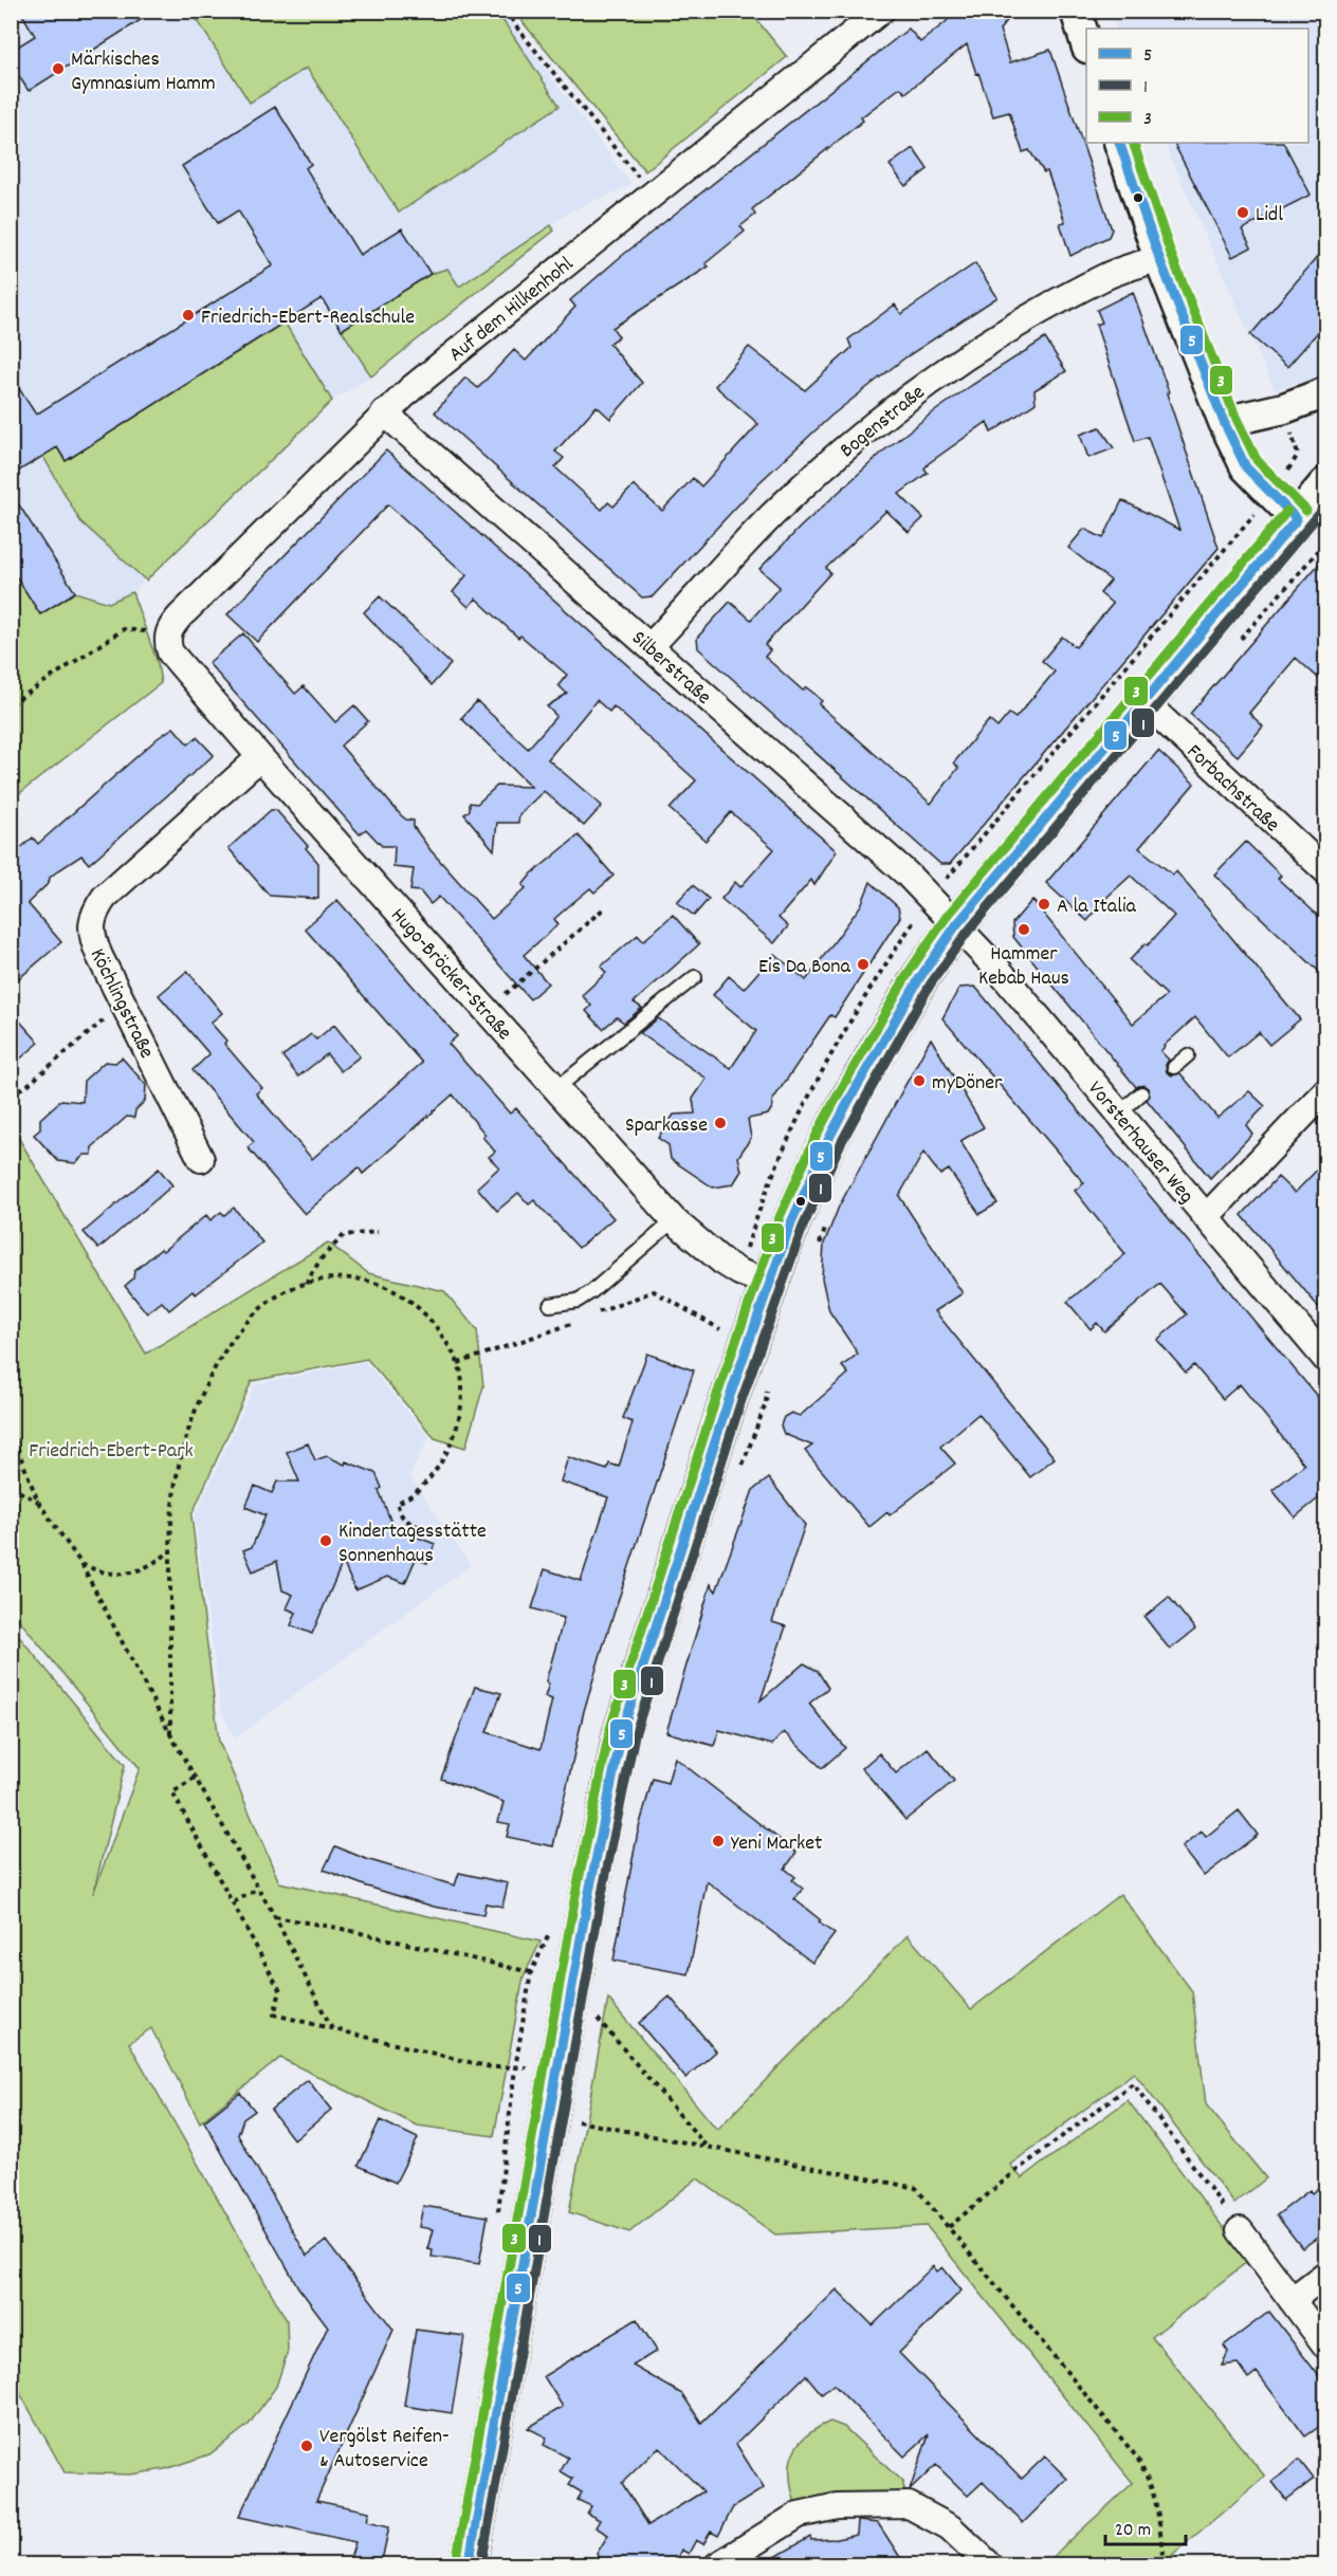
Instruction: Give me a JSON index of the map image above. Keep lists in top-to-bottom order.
{
  "streets": {
    "street": [
      "Auf dem Hilkenhohl",
      "Bogenstraße",
      "Silberstraße",
      "Forbachstraße",
      "Hugo-Bröcker-Straße",
      "Köchlingstraße",
      "Vorsterhauser Weg"
    ]
  },
  "crossings": [
    ["Auf dem Hilkenhohl", "Silberstraße"],
    ["Auf dem Hilkenhohl", "Hugo-Bröcker-Straße"],
    ["Bogenstraße", "Silberstraße"],
    ["Silberstraße", "Vorsterhauser Weg"],
    ["Hugo-Bröcker-Straße", "Köchlingstraße"]
  ],
  "parks": ["Friedrich-Ebert-Park"],
  "places": [
    "Märkisches Gymnasium Hamm",
    "Lidl",
    "Friedrich-Ebert-Realschule",
    "A la Italia",
    "Hammer Kebab Haus",
    "Eis Da Bona",
    "myDöner",
    "Sparkasse",
    "Kindertagesstätte Sonnenhaus",
    "Yeni Market",
    "Vergölst Reifen- & Autoservice"
  ],
  "lines": ["transit line 5", "transit line 3", "transit line 1"],
  "legend": ["5", "1", "3"],
  "scale_bar": "20 m"
}
